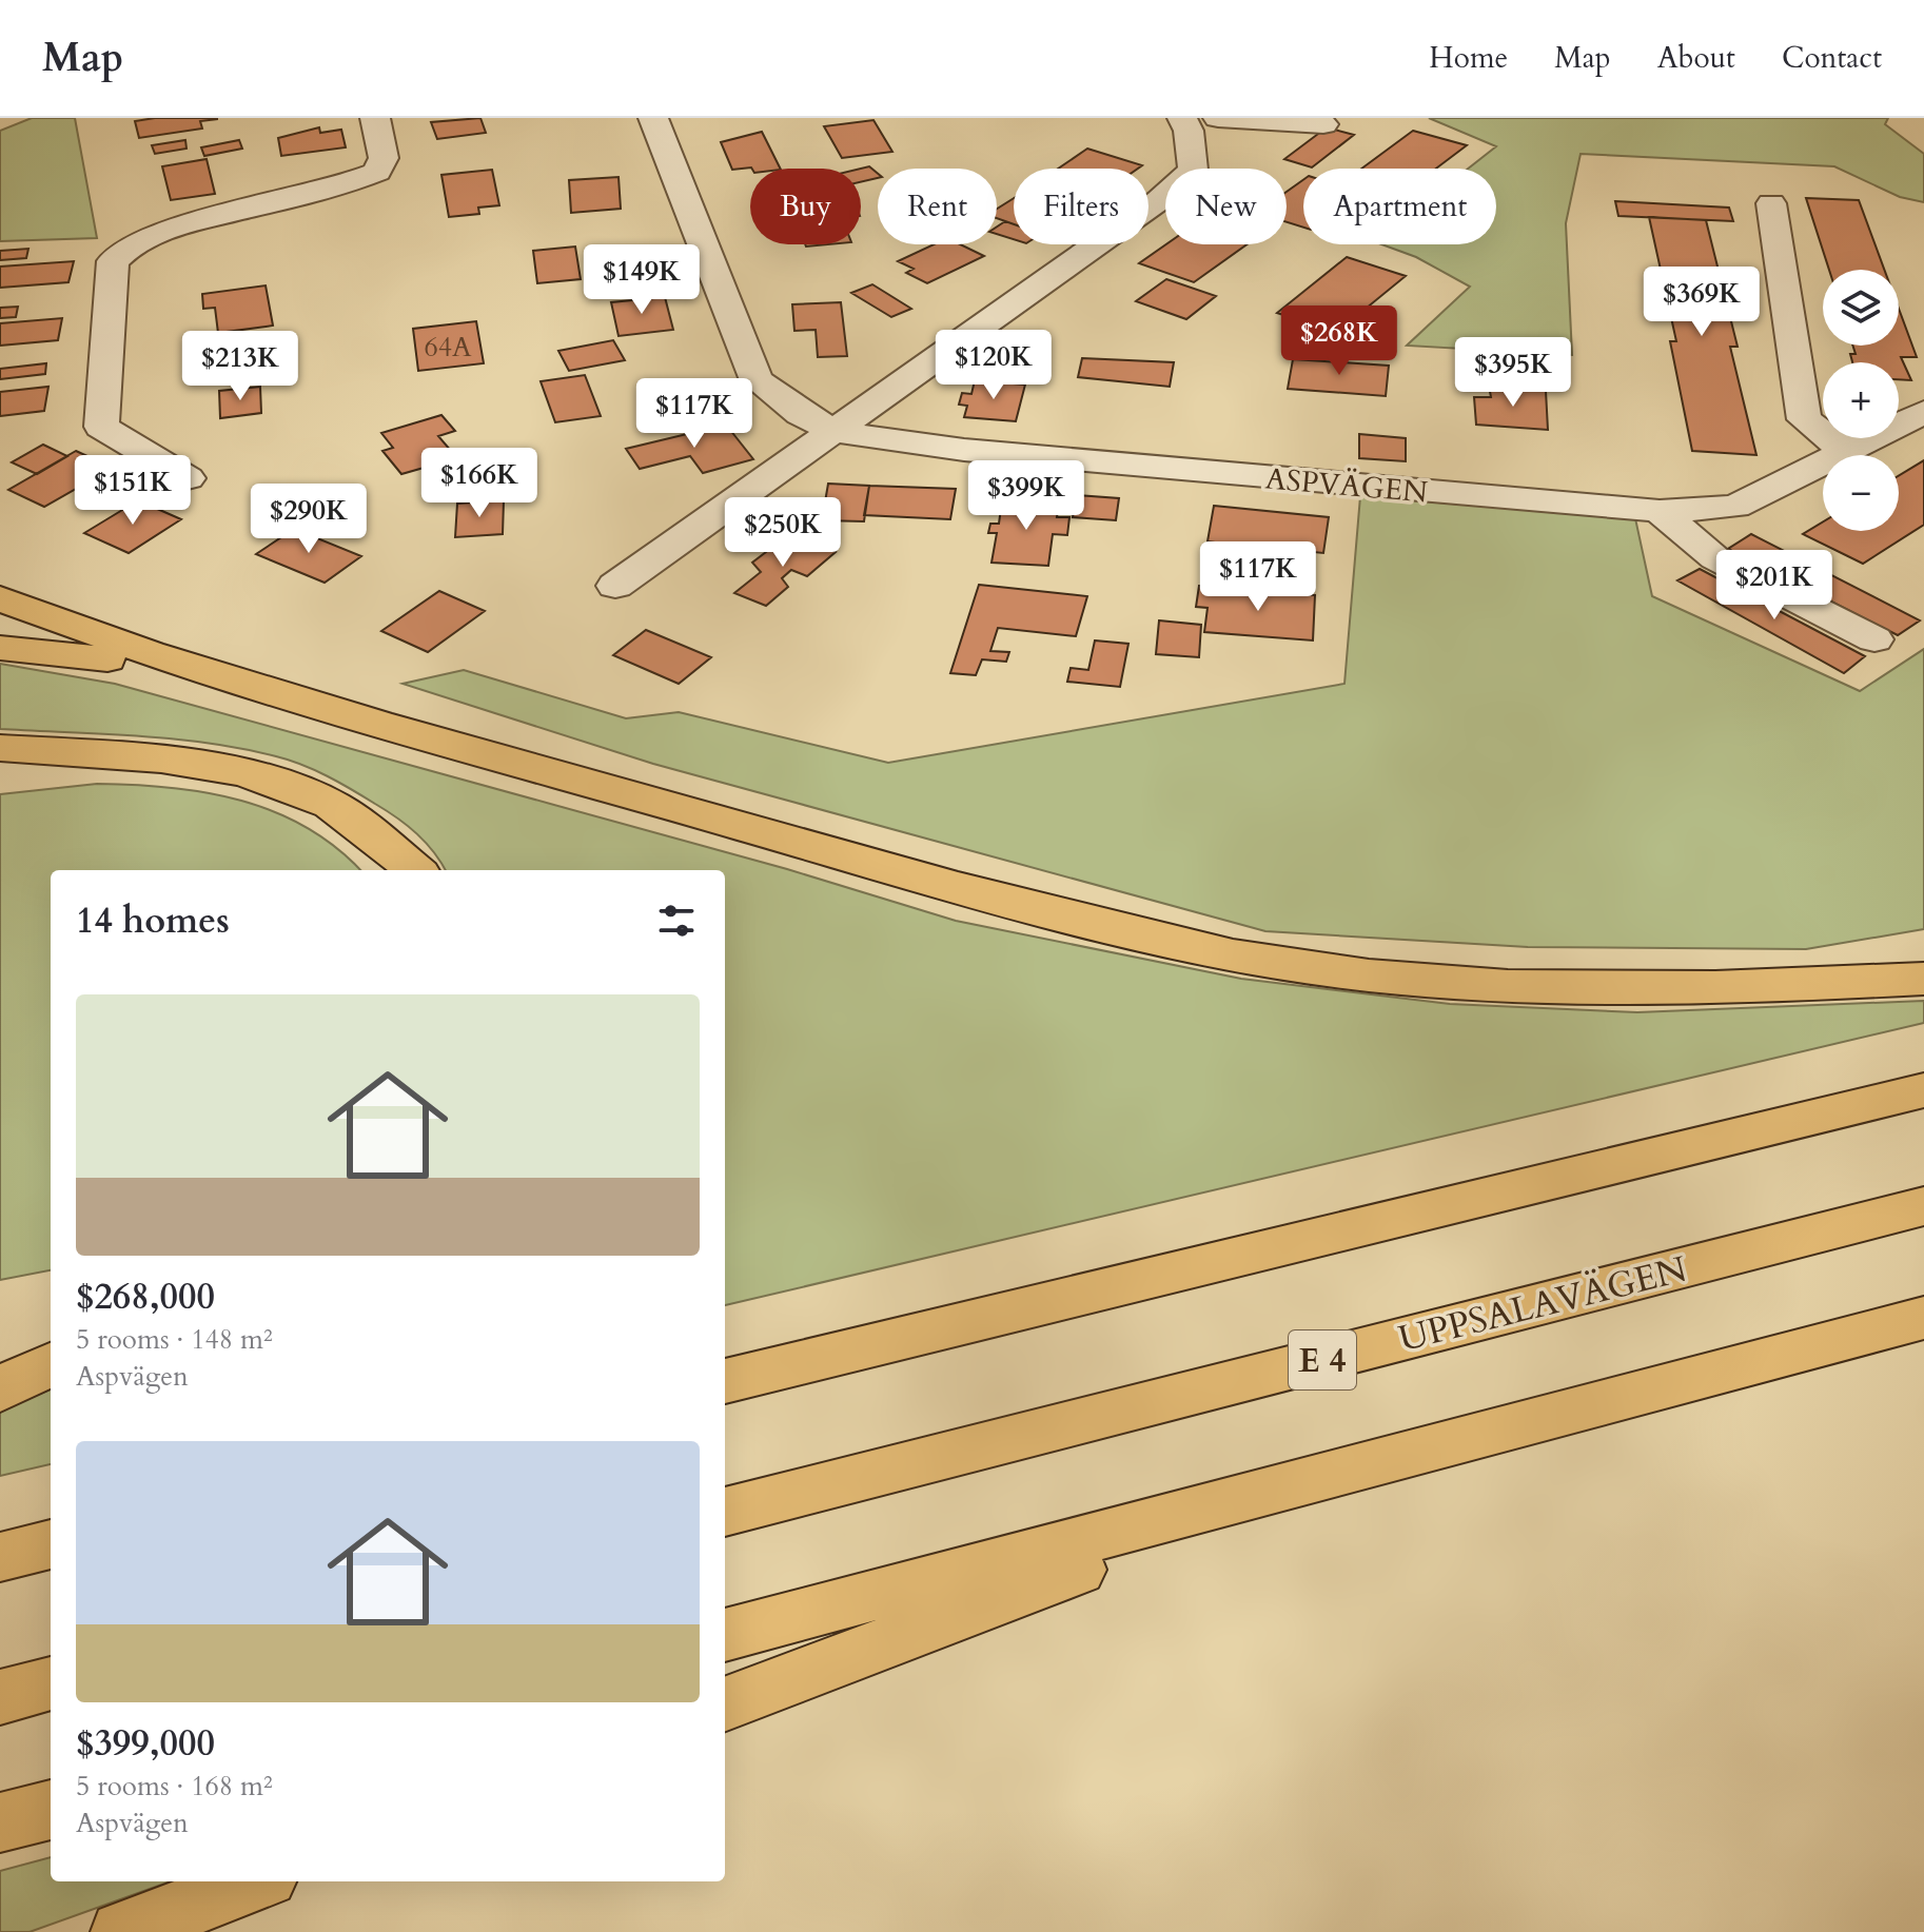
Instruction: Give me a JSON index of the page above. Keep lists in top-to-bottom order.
{
  "streets": {
    "highway": ["UPPSALAVÄGEN", "E 4"],
    "street": ["ASPVÄGEN"]
  },
  "house_numbers": ["64A"],
  "page": {
    "header": "Map",
    "nav": [
      "Home",
      "Map",
      "About",
      "Contact"
    ],
    "chip": [
      "Buy",
      "Rent",
      "Filters",
      "New",
      "Apartment"
    ],
    "price": [
      "$149K",
      "$369K",
      "$268K",
      "$120K",
      "$213K",
      "$395K",
      "$117K",
      "$166K",
      "$151K",
      "$399K",
      "$290K",
      "$250K",
      "$117K",
      "$201K"
    ],
    "map_buttons": ["+", "−"],
    "heading": "14 homes",
    "list": [
      {
        "name": "$268,000",
        "note": "5 rooms · 148 m² · Aspvägen"
      },
      {
        "name": "$399,000",
        "note": "5 rooms · 168 m² · Aspvägen"
      }
    ]
  }
}
